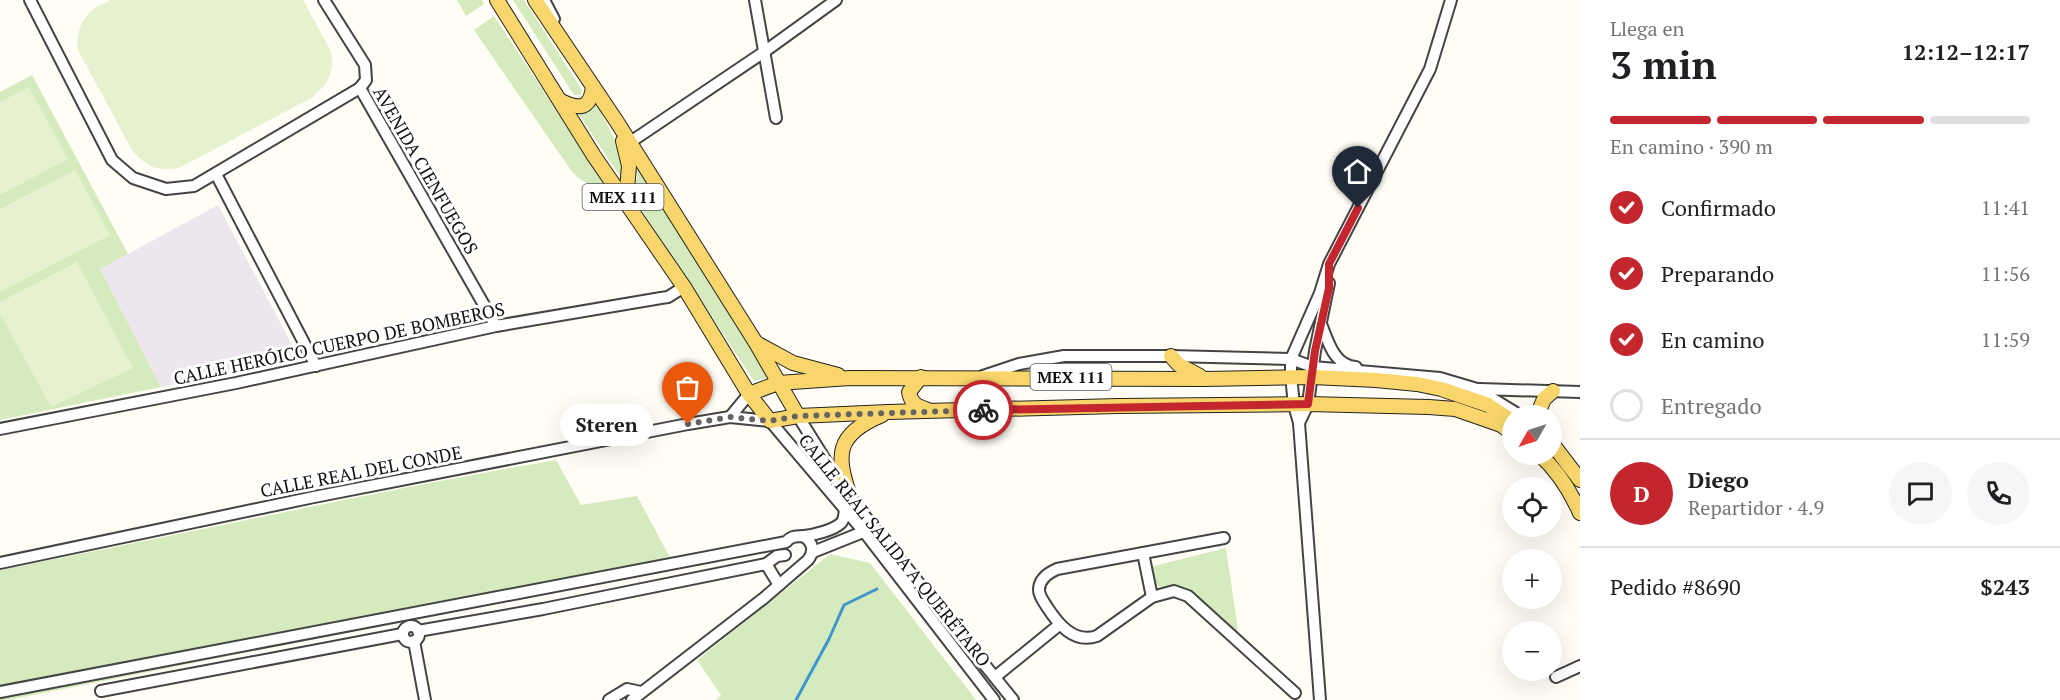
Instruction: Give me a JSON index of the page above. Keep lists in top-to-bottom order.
{
  "streets": {
    "main road": ["MEX 111"],
    "street": [
      "AVENIDA CIENFUEGOS",
      "CALLE HERÓICO CUERPO DE BOMBEROS",
      "CALLE REAL DEL CONDE",
      "CALLE REAL SALIDA A QUERÉTARO"
    ]
  },
  "crossings": [
    ["AVENIDA CIENFUEGOS", "CALLE HERÓICO CUERPO DE BOMBEROS"],
    ["MEX 111", "CALLE HERÓICO CUERPO DE BOMBEROS"],
    ["MEX 111", "CALLE REAL DEL CONDE"],
    ["MEX 111", "CALLE REAL SALIDA A QUERÉTARO"],
    ["CALLE REAL DEL CONDE", "CALLE REAL SALIDA A QUERÉTARO"]
  ],
  "places": ["Steren"],
  "north": "bottom left",
  "page": {
    "heading": ["3 min", "Llega en", "12:12–12:17"],
    "panel": [
      "Diego",
      "Repartidor · 4.9",
      "Pedido #8690",
      "$243"
    ],
    "bar": "En camino · 390 m",
    "list": [
      ["Confirmado", "11:41"],
      ["Preparando", "11:56"],
      ["En camino", "11:59"],
      "Entregado"
    ],
    "bubble": "Steren",
    "map_buttons": ["+", "−"],
    "round": "D"
  }
}
